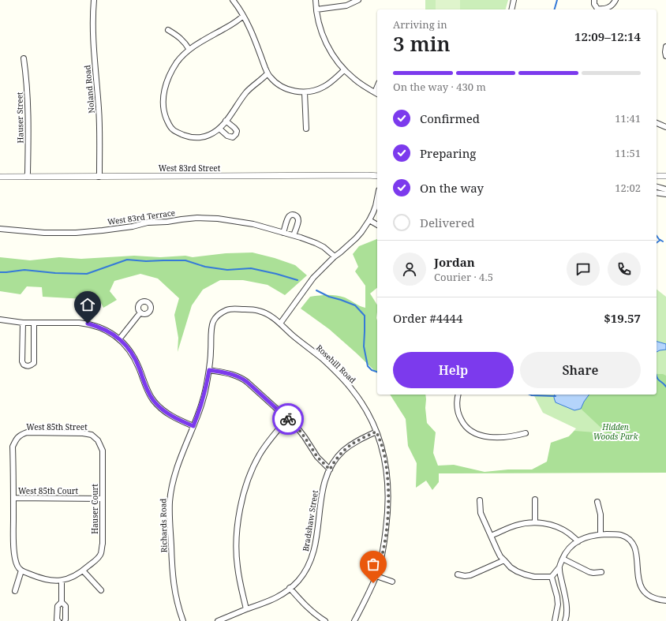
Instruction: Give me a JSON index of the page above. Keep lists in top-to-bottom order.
{
  "streets": {
    "street": [
      "Noland Road",
      "Hauser Street",
      "West 83rd Street",
      "West 83rd Terrace",
      "Rosehill Road",
      "West 85th Street",
      "West 85th Court",
      "Hauser Court",
      "Bradshaw Street",
      "Richards Road"
    ]
  },
  "crossings": [
    ["Noland Road", "West 83rd Street"],
    ["Hauser Street", "West 83rd Street"],
    ["Rosehill Road", "Bradshaw Street"],
    ["Rosehill Road", "Richards Road"],
    ["West 85th Street", "West 85th Court"],
    ["West 85th Street", "Hauser Court"],
    ["West 85th Court", "Hauser Court"]
  ],
  "parks": ["Hidden Woods Park"],
  "page": {
    "heading": ["3 min", "Arriving in", "12:09–12:14"],
    "panel": [
      "Jordan",
      "Courier · 4.5",
      "Order #4444",
      "$19.57"
    ],
    "bar": "On the way · 430 m",
    "list": [
      ["Confirmed", "11:41"],
      ["Preparing", "11:51"],
      ["On the way", "12:02"],
      "Delivered"
    ],
    "buttons": ["Help", "Share"]
  }
}
